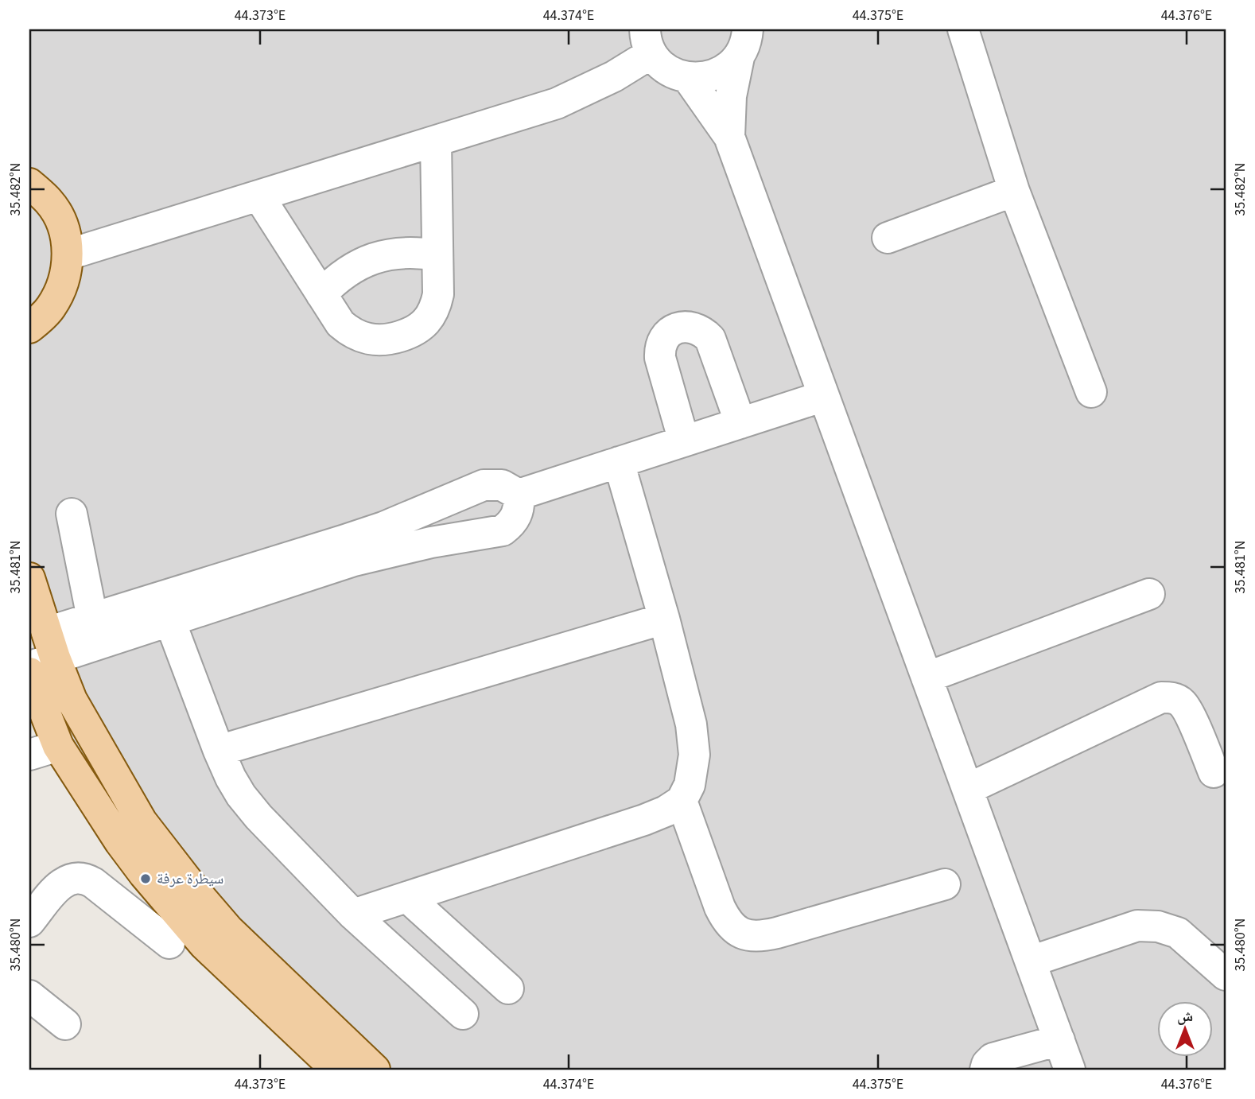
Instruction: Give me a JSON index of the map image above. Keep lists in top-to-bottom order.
{
  "places": ["سيطرة عرفة"],
  "north": "top",
  "coordinates": [
    "44.373°E",
    "44.374°E",
    "44.375°E",
    "44.376°E",
    "35.482°N",
    "35.481°N",
    "35.480°N"
  ]
}
